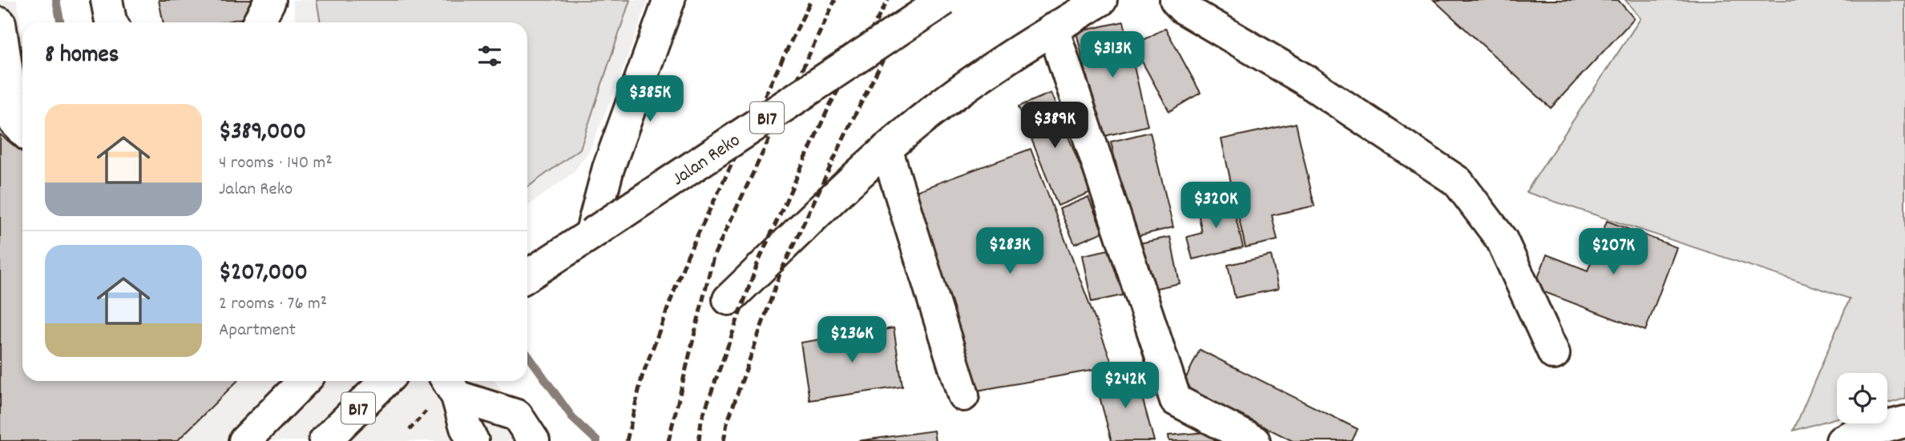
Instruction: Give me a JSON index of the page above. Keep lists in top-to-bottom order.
{
  "streets": {
    "street": ["B17", "Jalan Reko"]
  },
  "page": {
    "heading": "8 homes",
    "price": [
      "$313K",
      "$385K",
      "$389K",
      "$320K",
      "$283K",
      "$207K",
      "$236K",
      "$242K"
    ],
    "list": [
      {
        "name": "$389,000",
        "note": "4 rooms · 140 m² · Jalan Reko"
      },
      {
        "name": "$207,000",
        "note": "2 rooms · 76 m² · Apartment"
      }
    ]
  }
}
